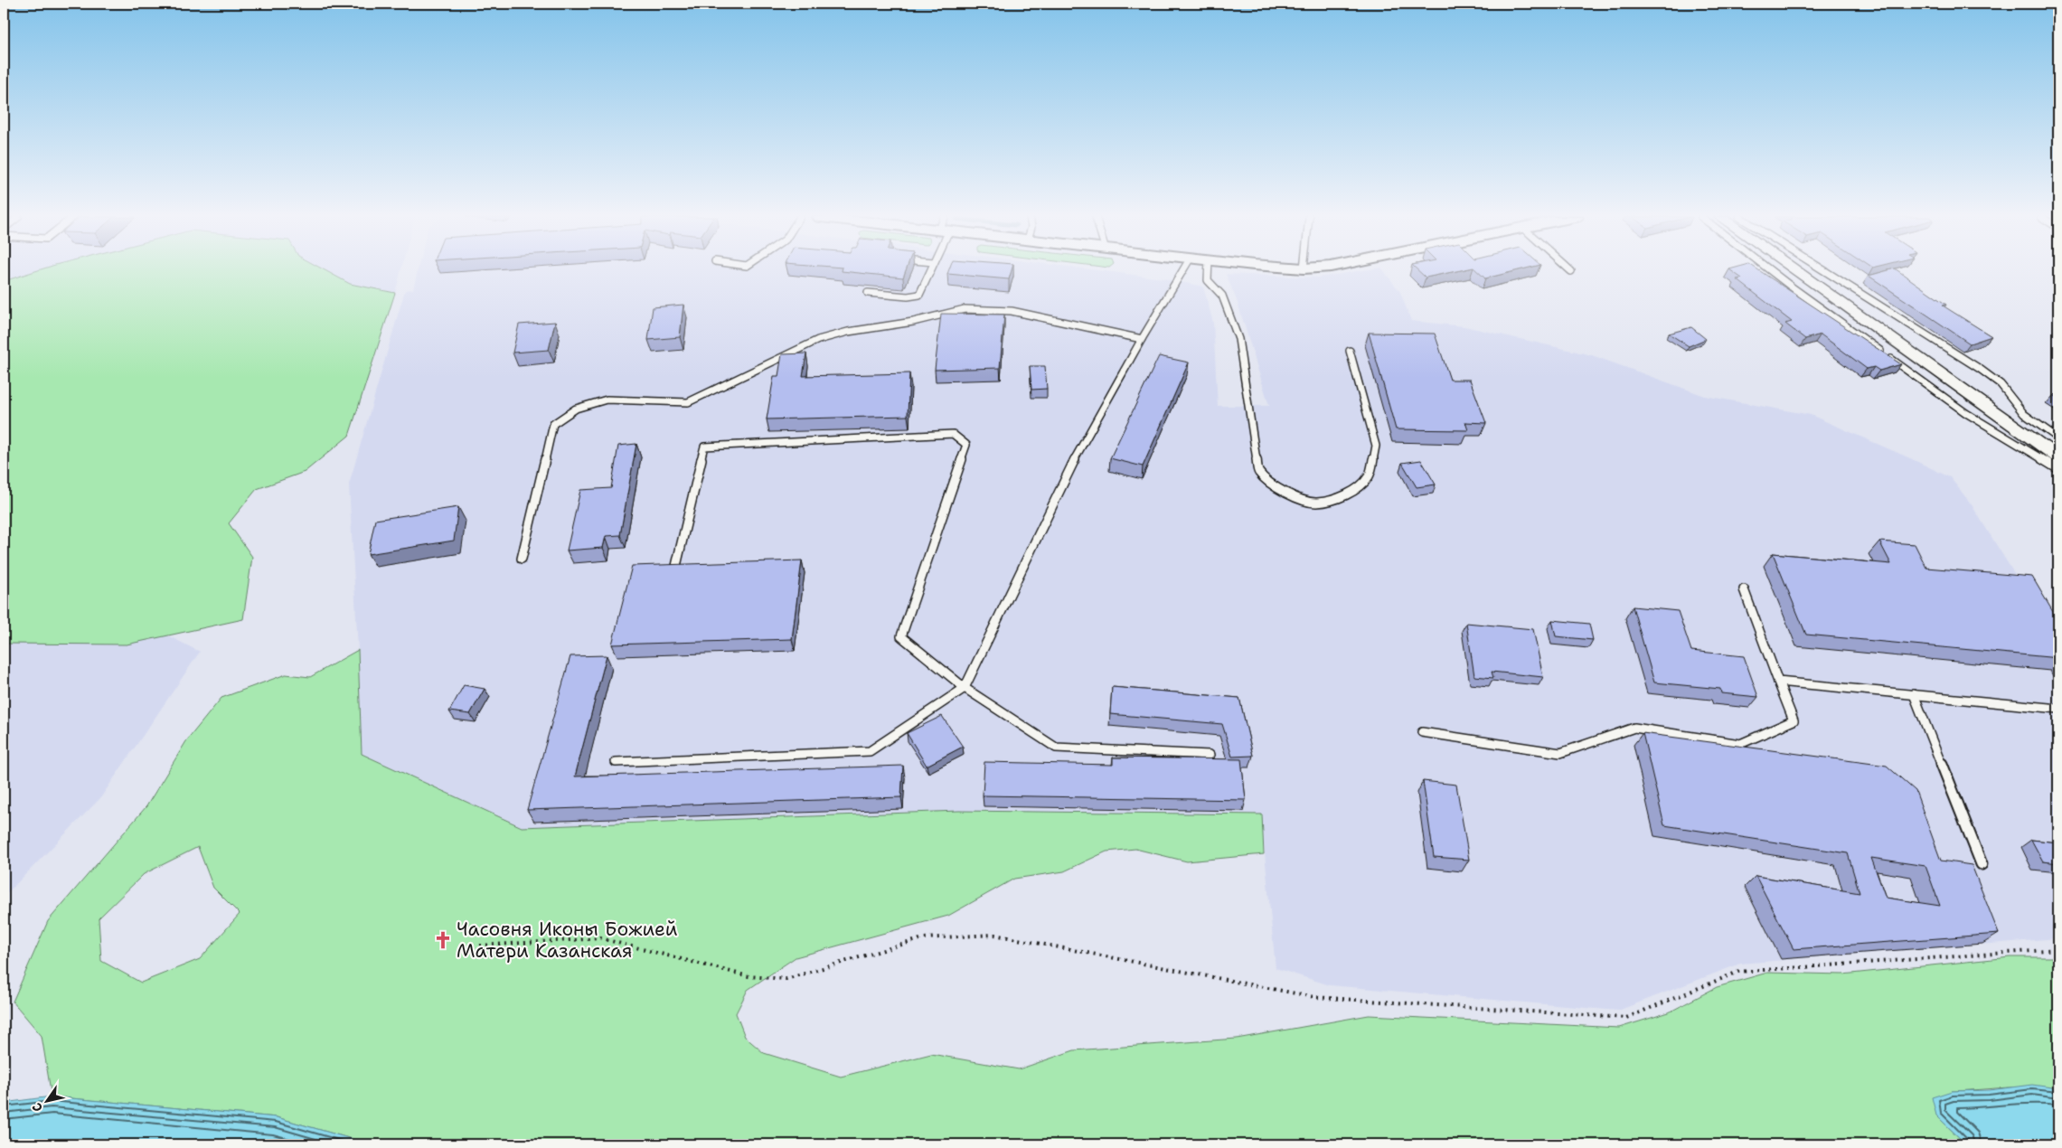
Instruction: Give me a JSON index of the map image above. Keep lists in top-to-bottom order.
{
  "places": {
    "church": ["Часовня Иконы Божией Матери Казанская"]
  },
  "north": "bottom left"
}
